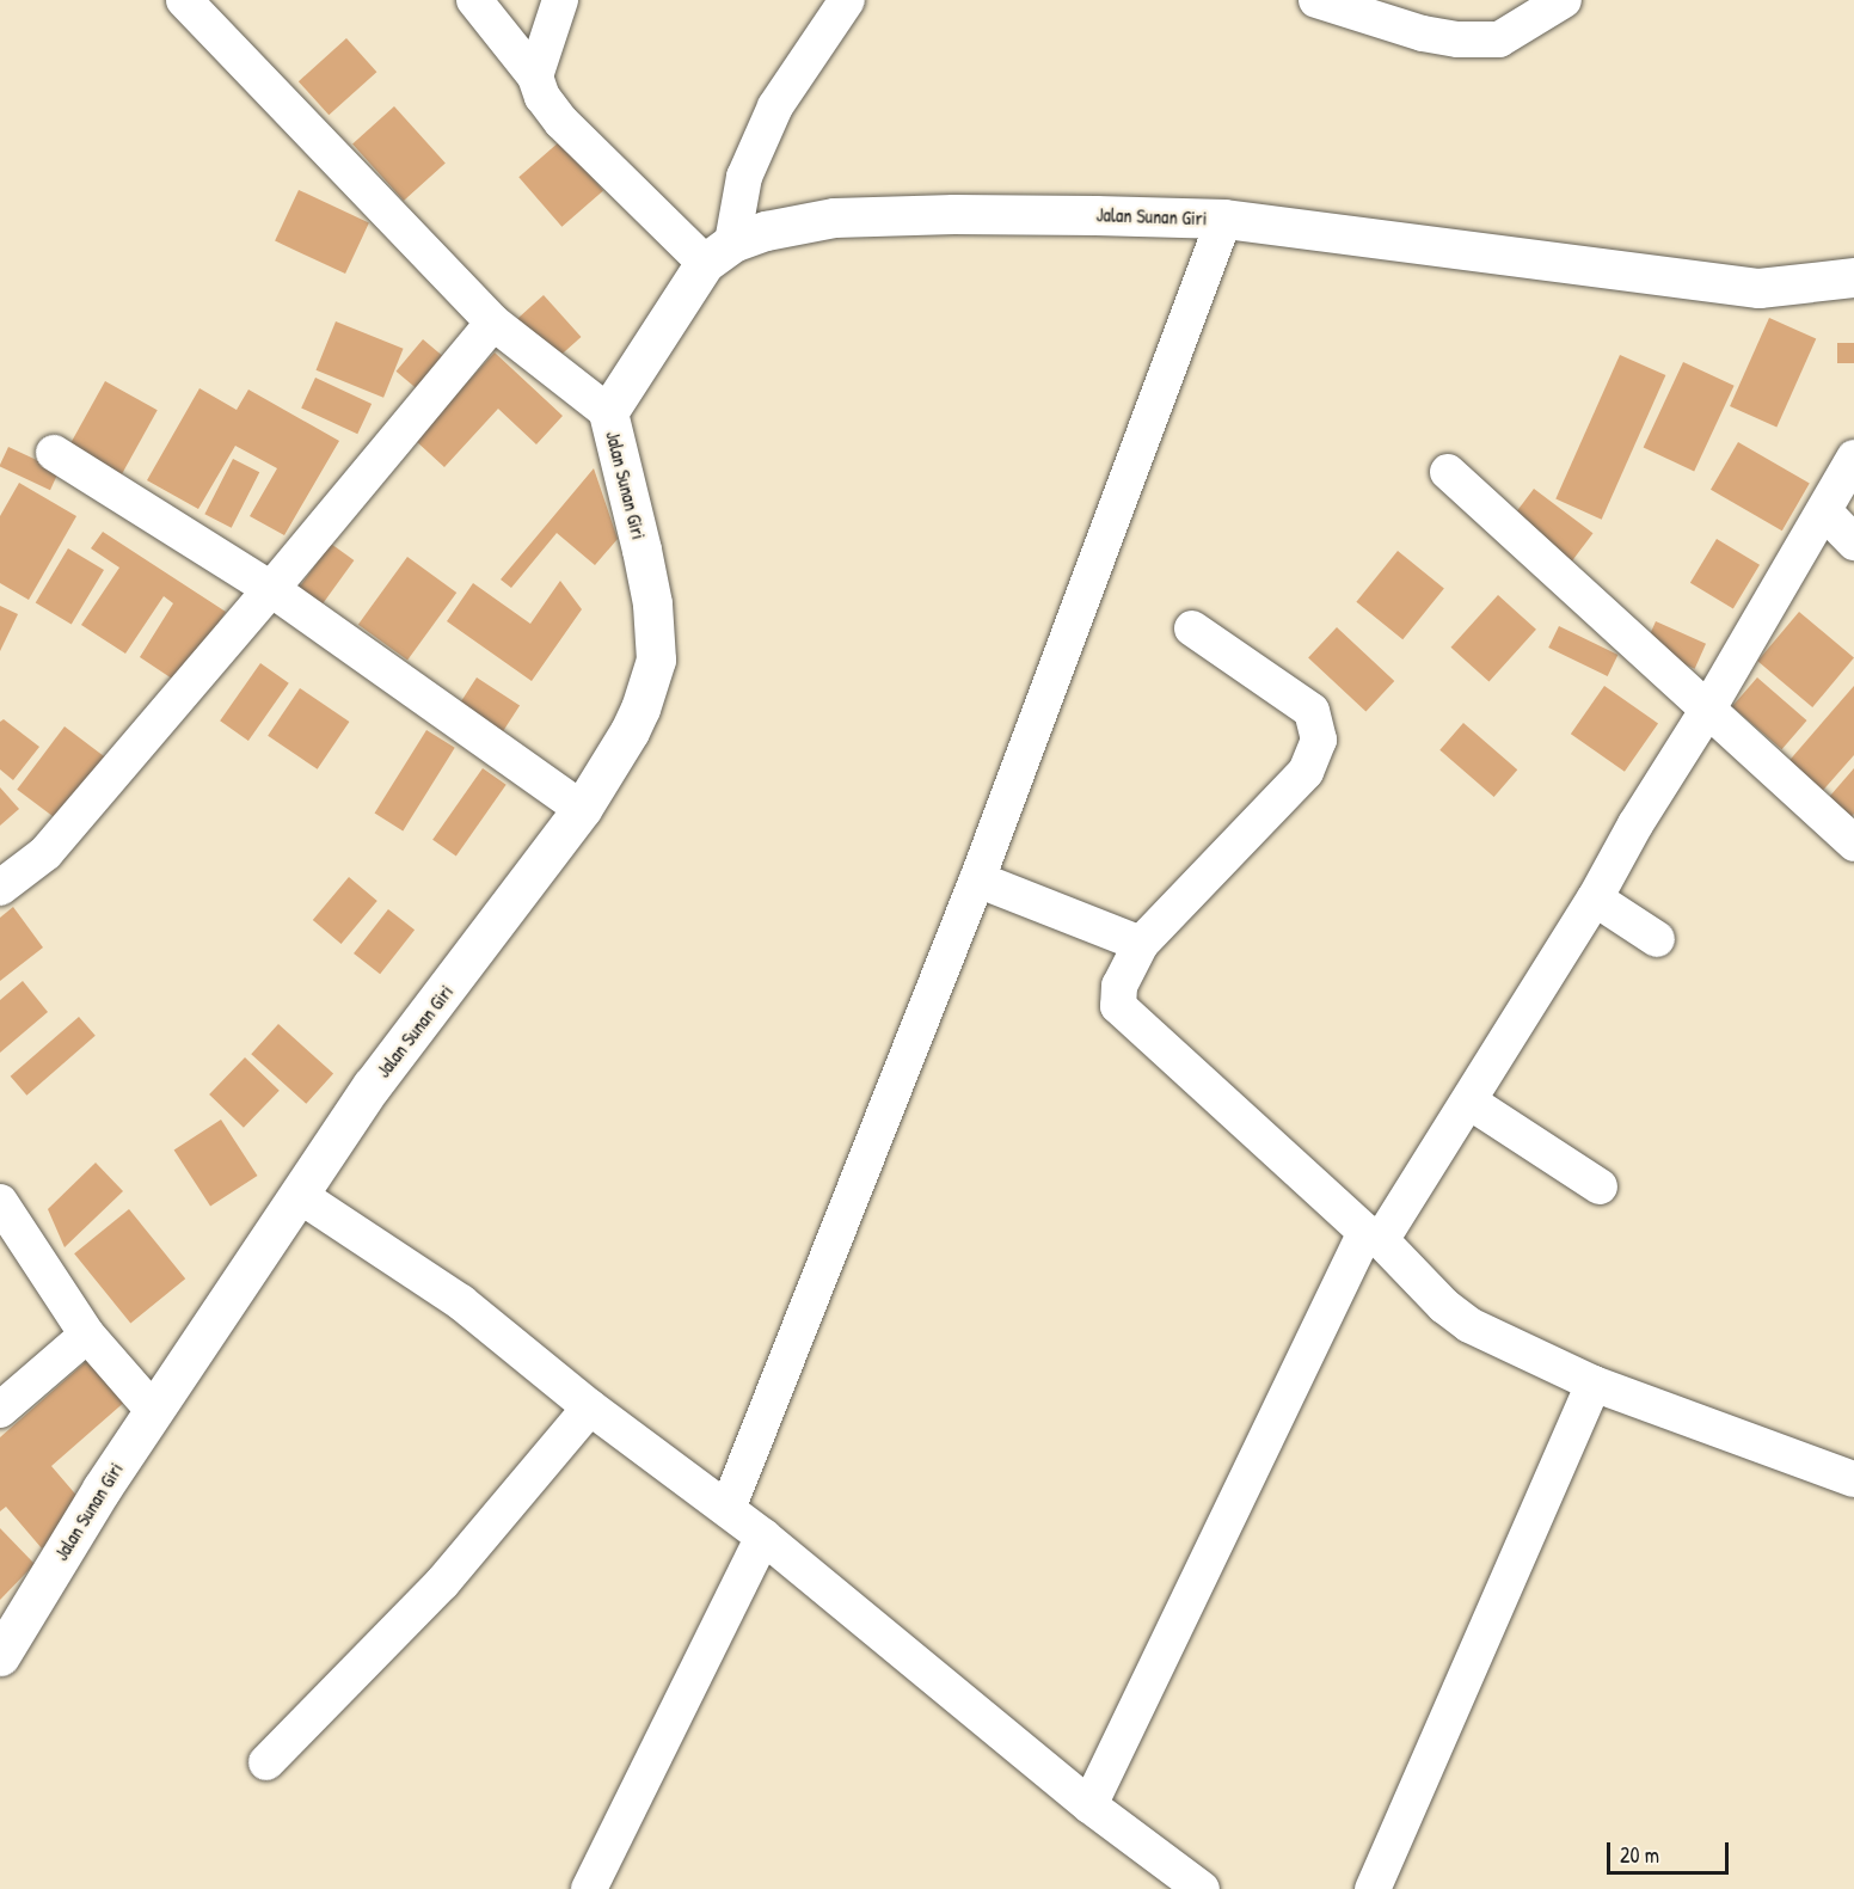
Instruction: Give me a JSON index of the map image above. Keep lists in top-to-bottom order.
{
  "streets": {
    "street": ["Jalan Sunan Giri"]
  },
  "scale_bar": "20 m"
}
